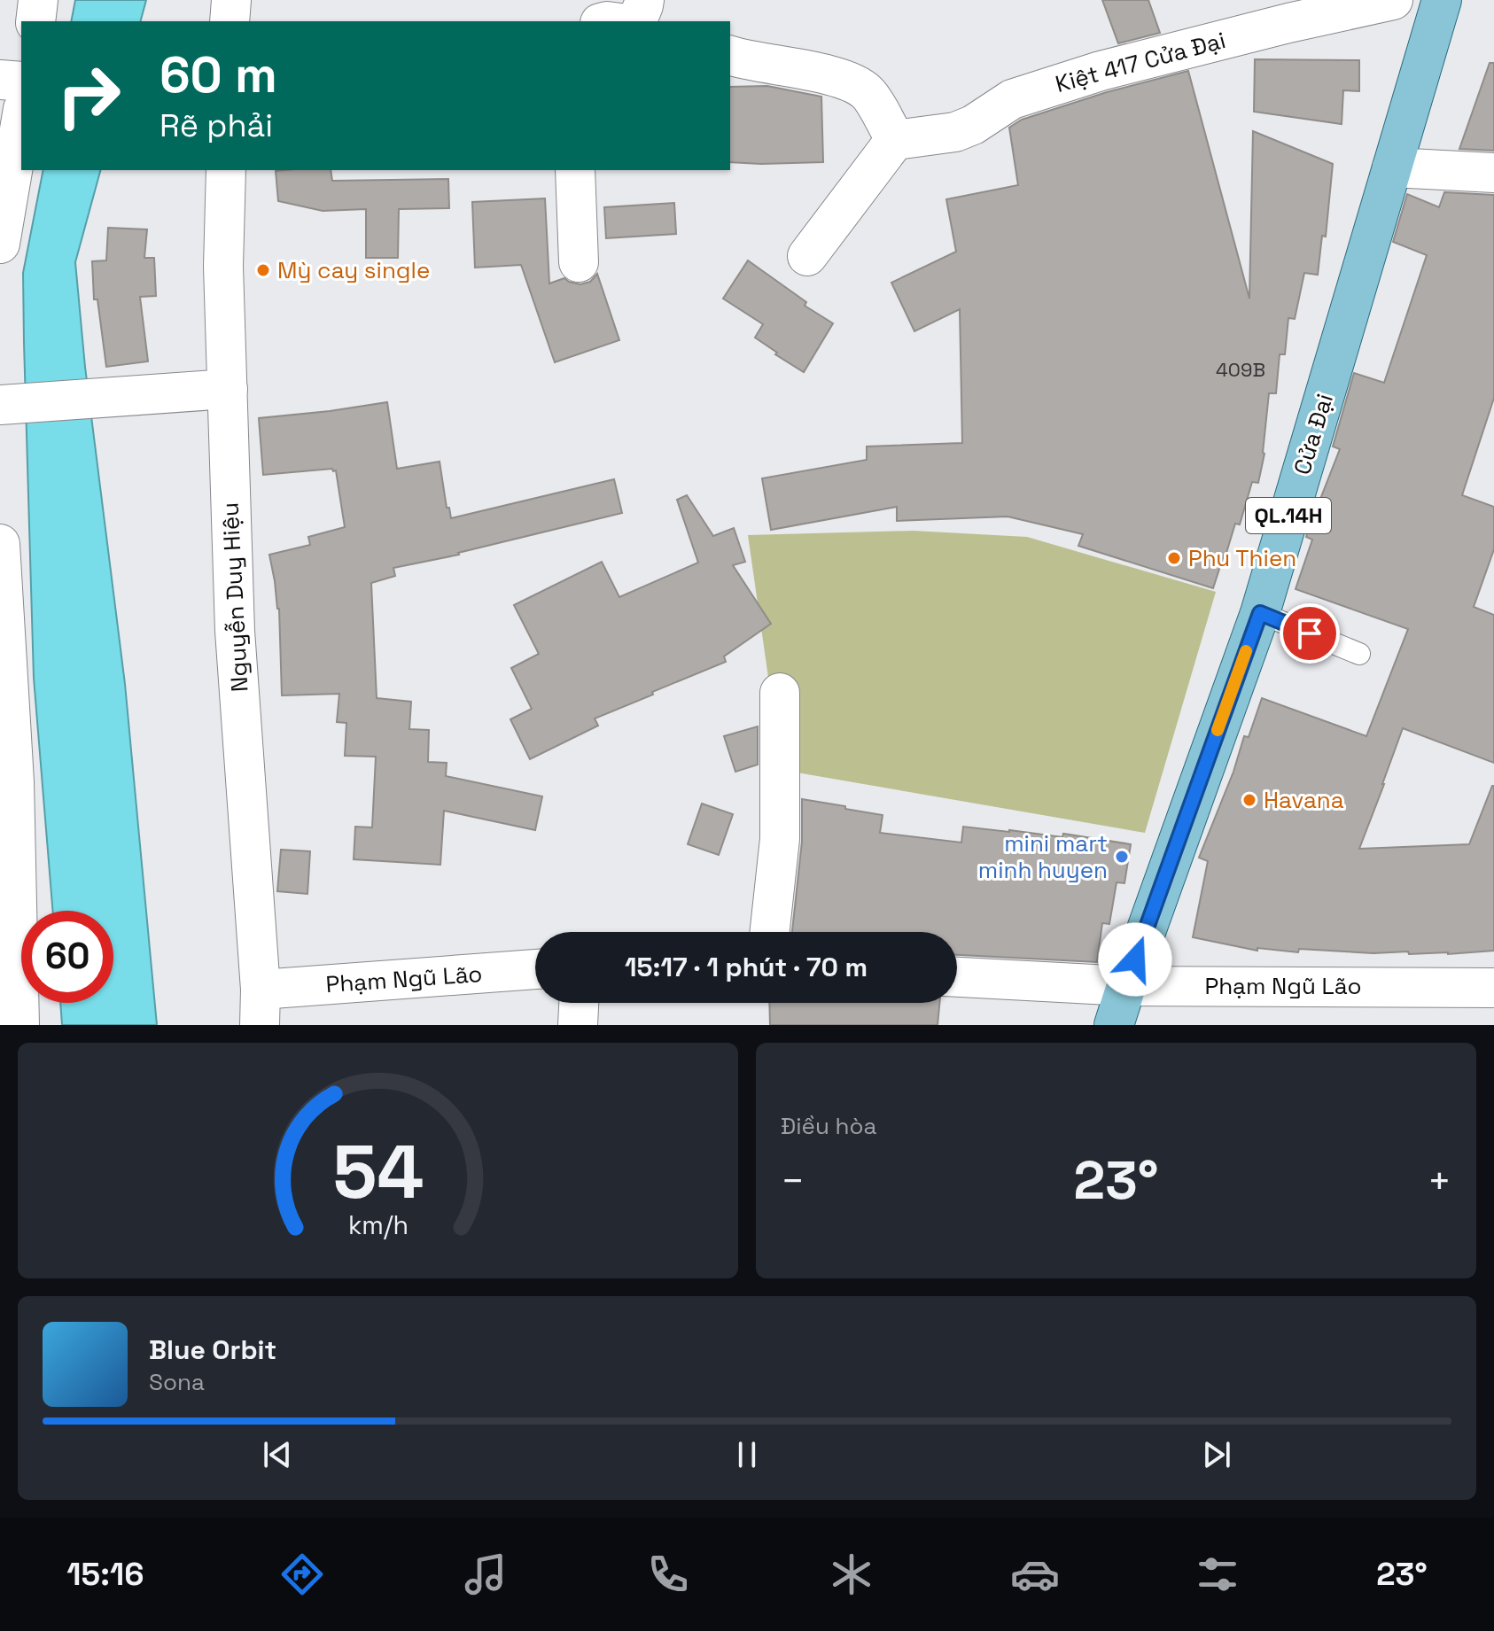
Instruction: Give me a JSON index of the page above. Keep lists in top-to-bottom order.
{
  "streets": {
    "main road": ["Cửa Đại", "QL.14H"],
    "street": ["Kiệt 417 Cửa Đại", "Nguyễn Duy Hiệu", "Phạm Ngũ Lão"]
  },
  "crossings": [
    ["Cửa Đại", "Phạm Ngũ Lão"],
    ["Nguyễn Duy Hiệu", "Phạm Ngũ Lão"]
  ],
  "places": [
    "Mỳ cay single",
    "Phu Thien",
    "Havana",
    "mini mart minh huyen"
  ],
  "house_numbers": ["409B"],
  "page": {
    "turn": ["60 m", "Rẽ phải"],
    "limit": "60",
    "trip": "15:17 · 1 phút · 70 m",
    "tile": "Điều hòa",
    "heat": ["−", "23°", "+"],
    "song": ["Blue Orbit", "Sona"],
    "tabs": ["15:16", "23°"],
    "gauge": ["54", "km/h"]
  }
}
